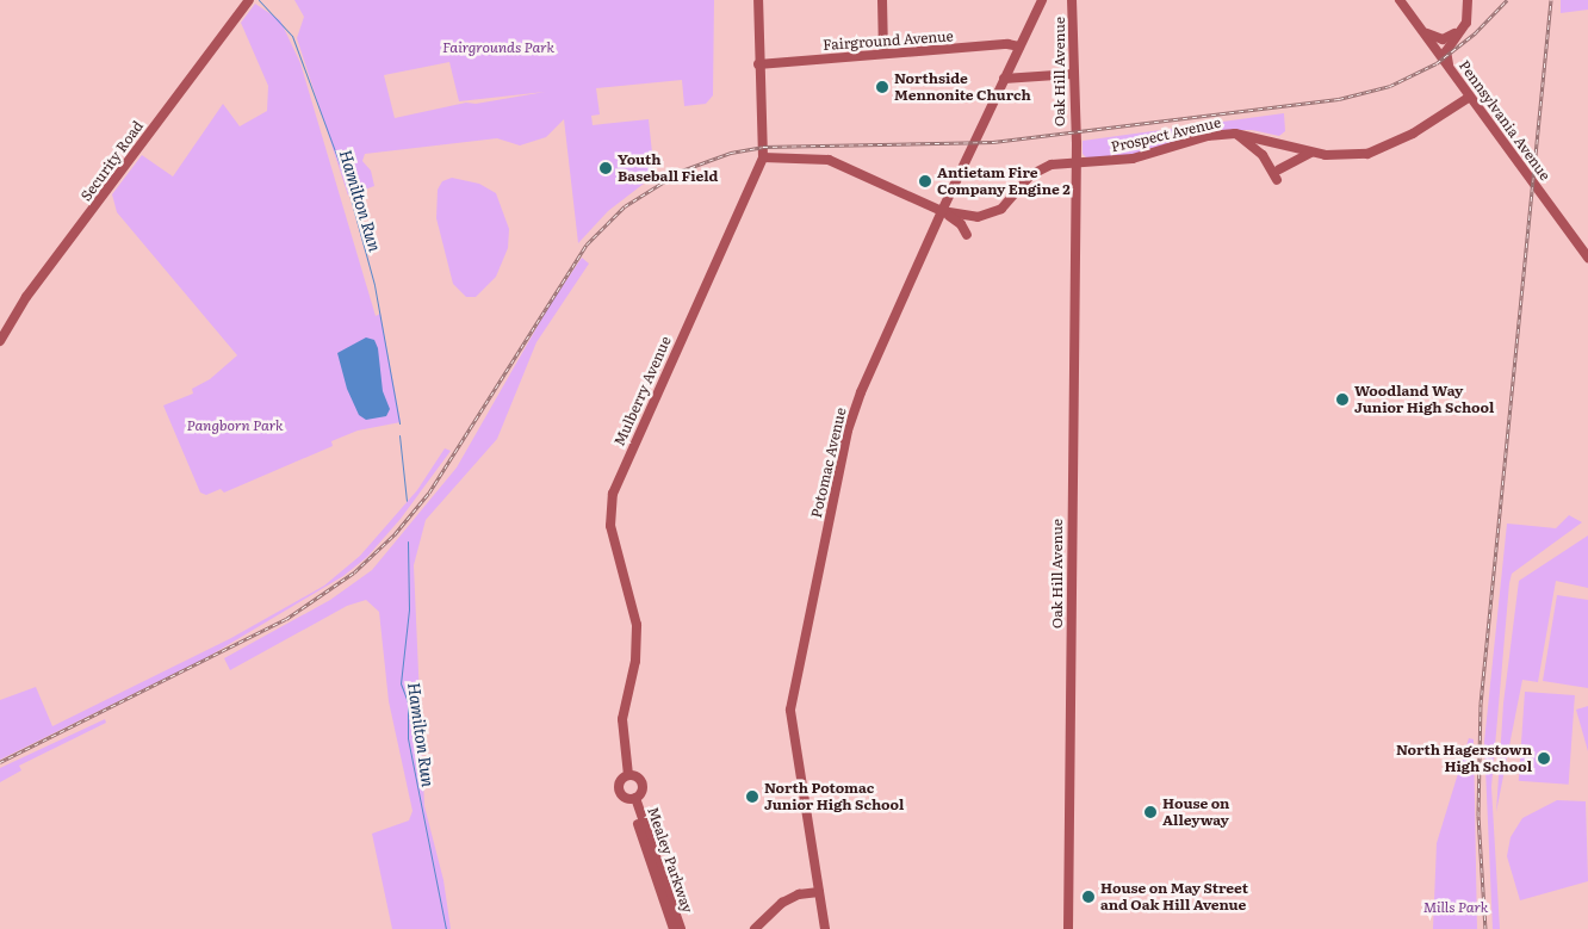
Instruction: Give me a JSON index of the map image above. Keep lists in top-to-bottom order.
{
  "streets": {
    "street": [
      "Fairground Avenue",
      "Oak Hill Avenue",
      "Pennsylvania Avenue",
      "Prospect Avenue",
      "Security Road",
      "Mulberry Avenue",
      "Potomac Avenue",
      "Mealey Parkway"
    ]
  },
  "crossings": [
    ["Fairground Avenue", "Potomac Avenue"],
    ["Oak Hill Avenue", "Prospect Avenue"],
    ["Pennsylvania Avenue", "Prospect Avenue"],
    ["Prospect Avenue", "Potomac Avenue"],
    ["Mulberry Avenue", "Mealey Parkway"]
  ],
  "water": ["Hamilton Run"],
  "parks": ["Fairgrounds Park", "Pangborn Park", "Mills Park"],
  "places": [
    "Northside Mennonite Church",
    "Youth Baseball Field",
    "Antietam Fire Company Engine 2",
    "Woodland Way Junior High School",
    "North Hagerstown High School",
    "North Potomac Junior High School",
    "House on Alleyway",
    "House on May Street and Oak Hill Avenue"
  ]
}
